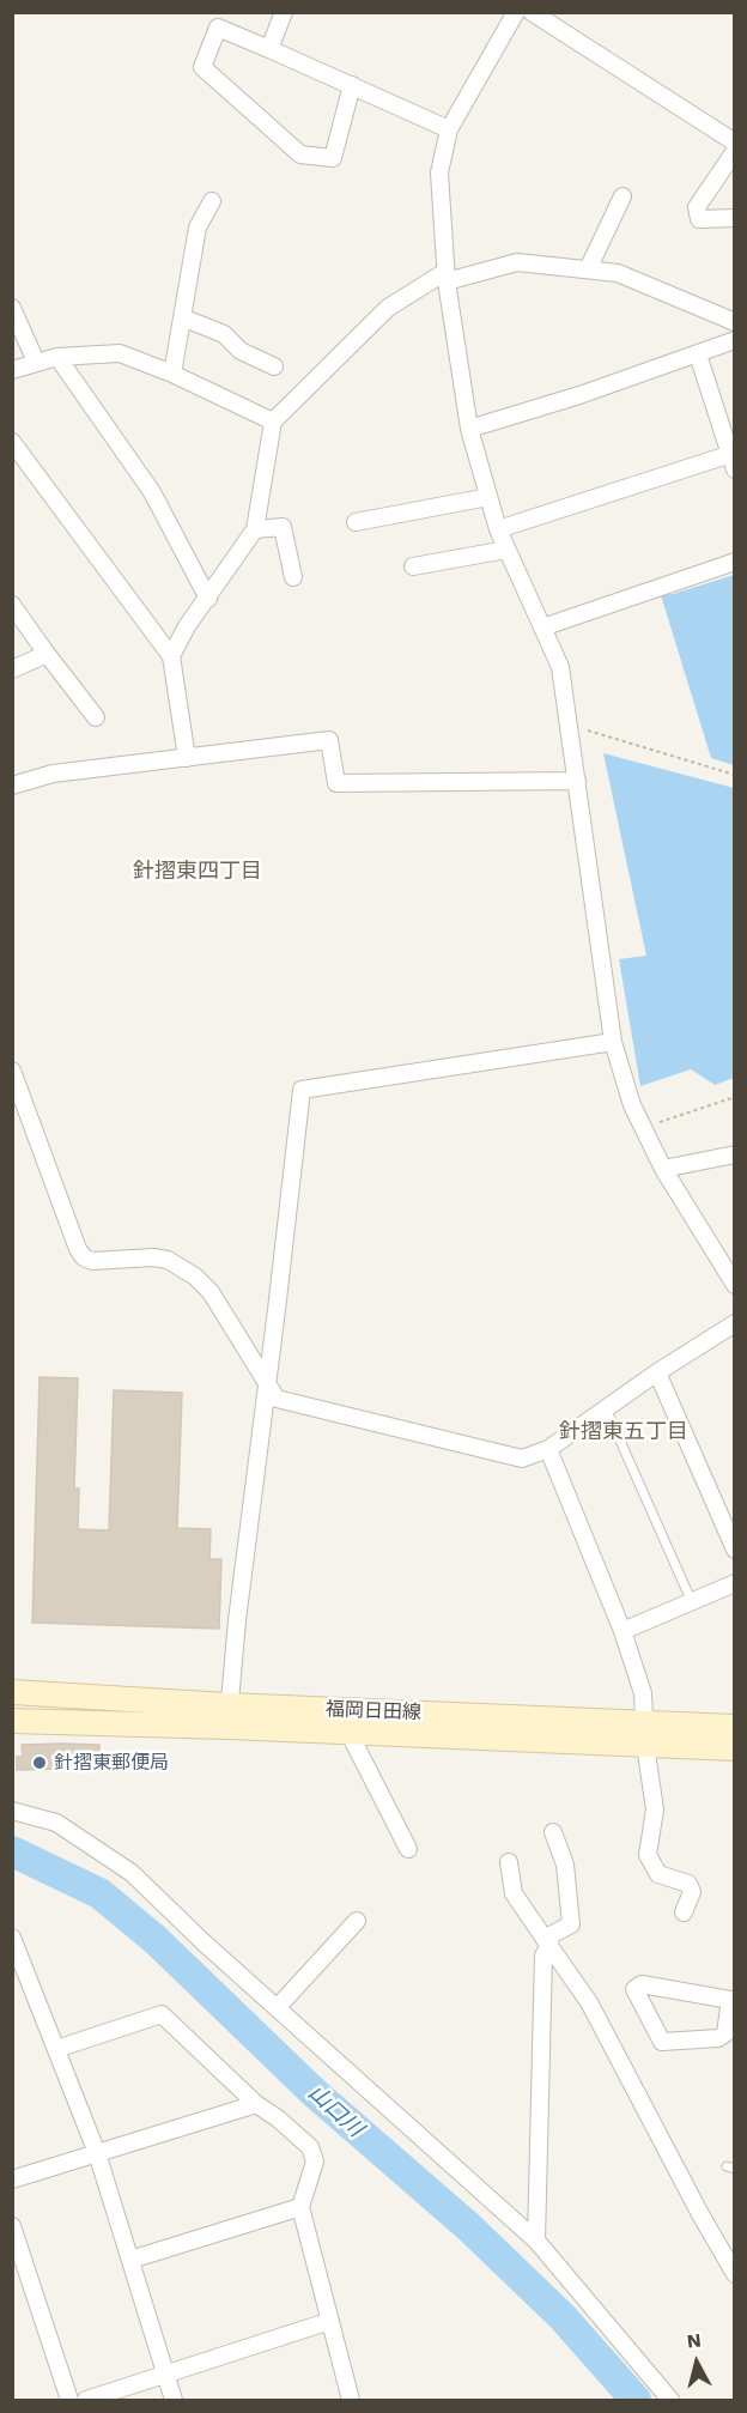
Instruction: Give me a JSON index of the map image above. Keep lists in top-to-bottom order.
{
  "streets": {
    "main road": ["福岡日田線"]
  },
  "districts": ["針摺東四丁目", "針摺東五丁目"],
  "water": ["山口川"],
  "places": ["針摺東郵便局"],
  "north": "top"
}
